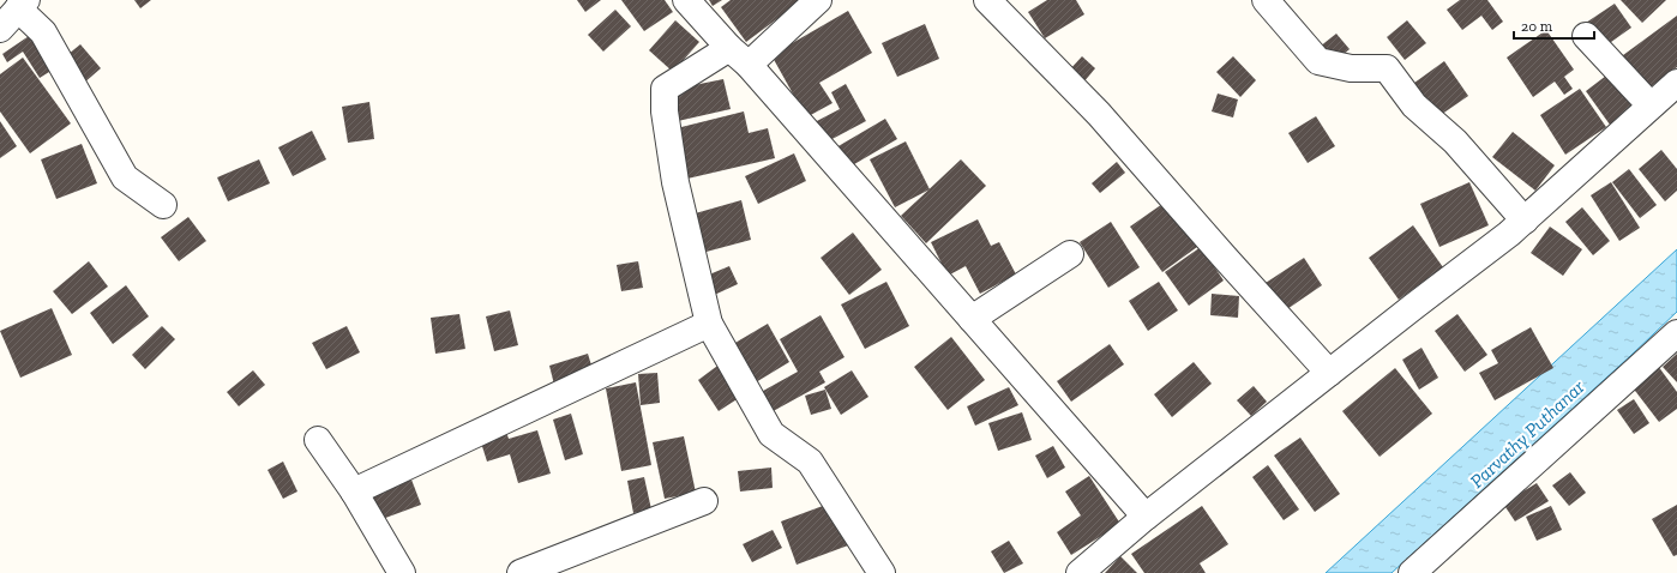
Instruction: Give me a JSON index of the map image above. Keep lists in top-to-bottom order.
{
  "water": ["Parvathy Puthanar"],
  "scale_bar": "20 m"
}
